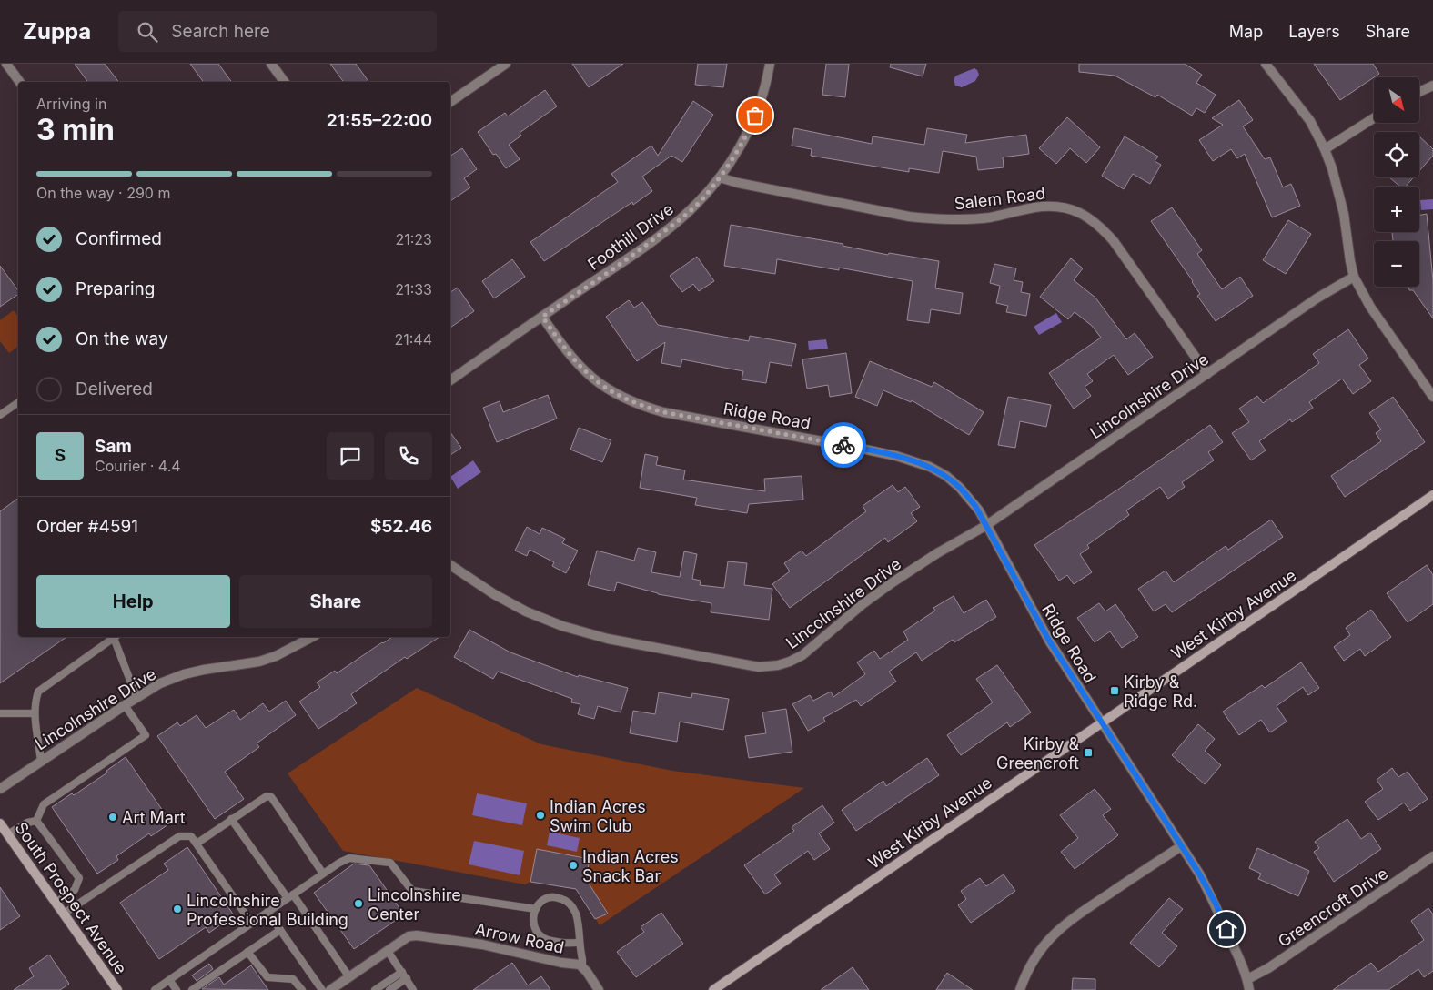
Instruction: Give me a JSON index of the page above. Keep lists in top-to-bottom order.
{
  "streets": {
    "main road": ["West Kirby Avenue", "South Prospect Avenue"],
    "street": [
      "Salem Road",
      "Foothill Drive",
      "Lincolnshire Drive",
      "Ridge Road",
      "Greencroft Drive",
      "Arrow Road"
    ]
  },
  "crossings": [
    ["Salem Road", "Foothill Drive"],
    ["Salem Road", "Lincolnshire Drive"],
    ["Foothill Drive", "Ridge Road"],
    ["Lincolnshire Drive", "Ridge Road"],
    ["Ridge Road", "West Kirby Avenue"]
  ],
  "places": {
    "transit": ["Kirby & Ridge Rd.", "Kirby & Greencroft"],
    "other": [
      "Indian Acres Swim Club",
      "Art Mart",
      "Indian Acres Snack Bar",
      "Lincolnshire Center",
      "Lincolnshire Professional Building"
    ]
  },
  "north": "bottom right",
  "page": {
    "header": "Zuppa",
    "search": "Search here",
    "nav": ["Map", "Layers", "Share"],
    "map_buttons": ["+", "−"],
    "heading": ["3 min", "Arriving in", "21:55–22:00"],
    "panel": [
      "Sam",
      "Courier · 4.4",
      "Order #4591",
      "$52.46"
    ],
    "bar": "On the way · 290 m",
    "list": [
      ["Confirmed", "21:23"],
      ["Preparing", "21:33"],
      ["On the way", "21:44"],
      "Delivered"
    ],
    "round": "S",
    "buttons": ["Help", "Share"]
  }
}
